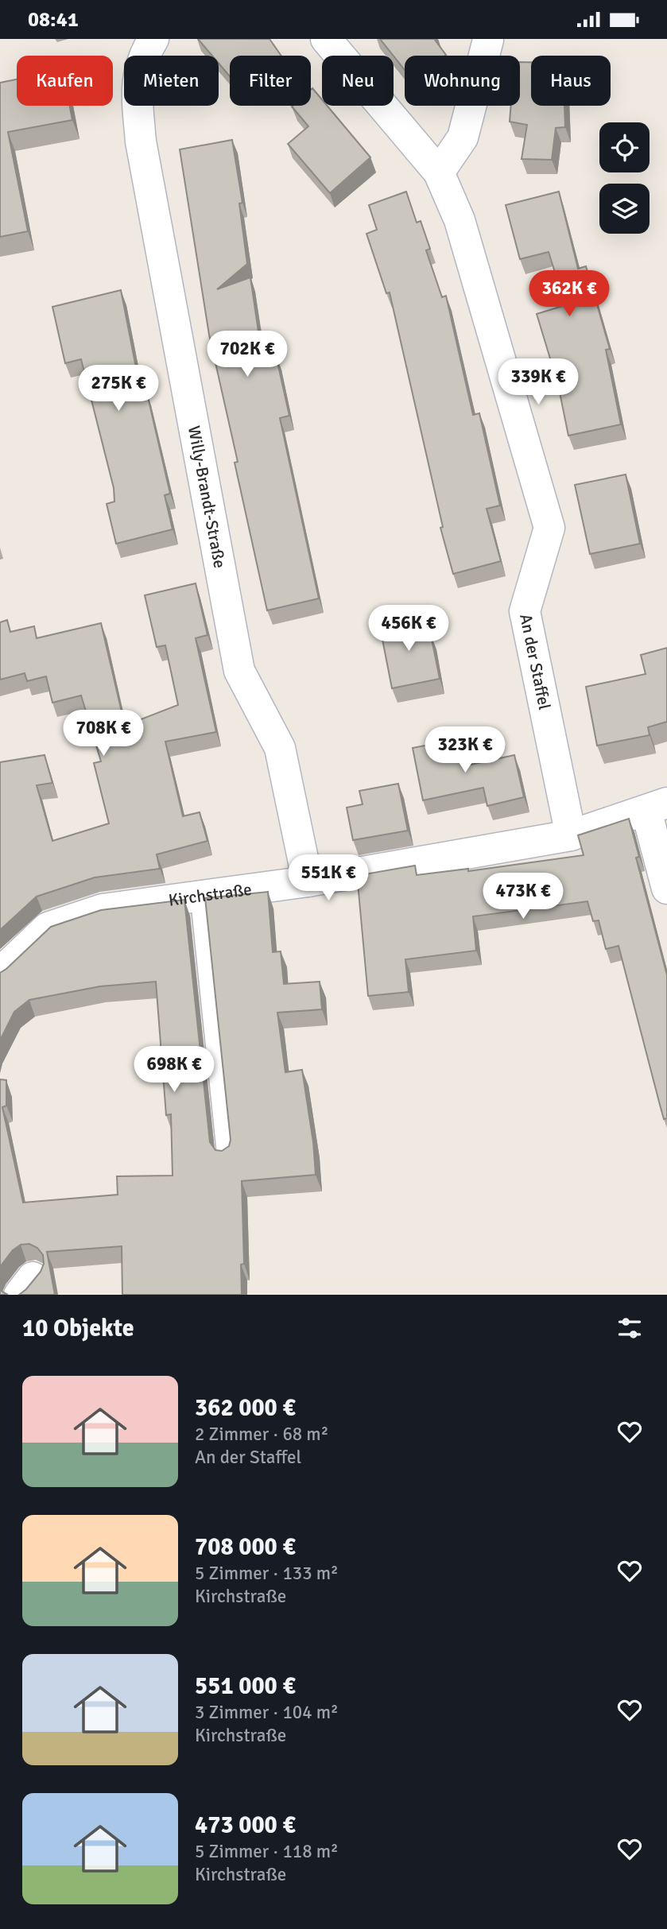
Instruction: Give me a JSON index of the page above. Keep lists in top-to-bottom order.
{
  "streets": {
    "street": ["Willy-Brandt-Straße", "An der Staffel", "Kirchstraße"]
  },
  "crossings": [
    ["Willy-Brandt-Straße", "Kirchstraße"],
    ["An der Staffel", "Kirchstraße"]
  ],
  "page": {
    "status": "08:41",
    "chip": [
      "Kaufen",
      "Mieten",
      "Filter",
      "Neu",
      "Wohnung",
      "Haus"
    ],
    "price": [
      "362K €",
      "702K €",
      "339K €",
      "275K €",
      "456K €",
      "708K €",
      "323K €",
      "551K €",
      "473K €",
      "698K €"
    ],
    "heading": "10 Objekte",
    "list": [
      {
        "name": "362 000 €",
        "note": "2 Zimmer · 68 m² · An der Staffel"
      },
      {
        "name": "708 000 €",
        "note": "5 Zimmer · 133 m² · Kirchstraße"
      },
      {
        "name": "551 000 €",
        "note": "3 Zimmer · 104 m² · Kirchstraße"
      },
      {
        "name": "473 000 €",
        "note": "5 Zimmer · 118 m² · Kirchstraße"
      }
    ]
  }
}
